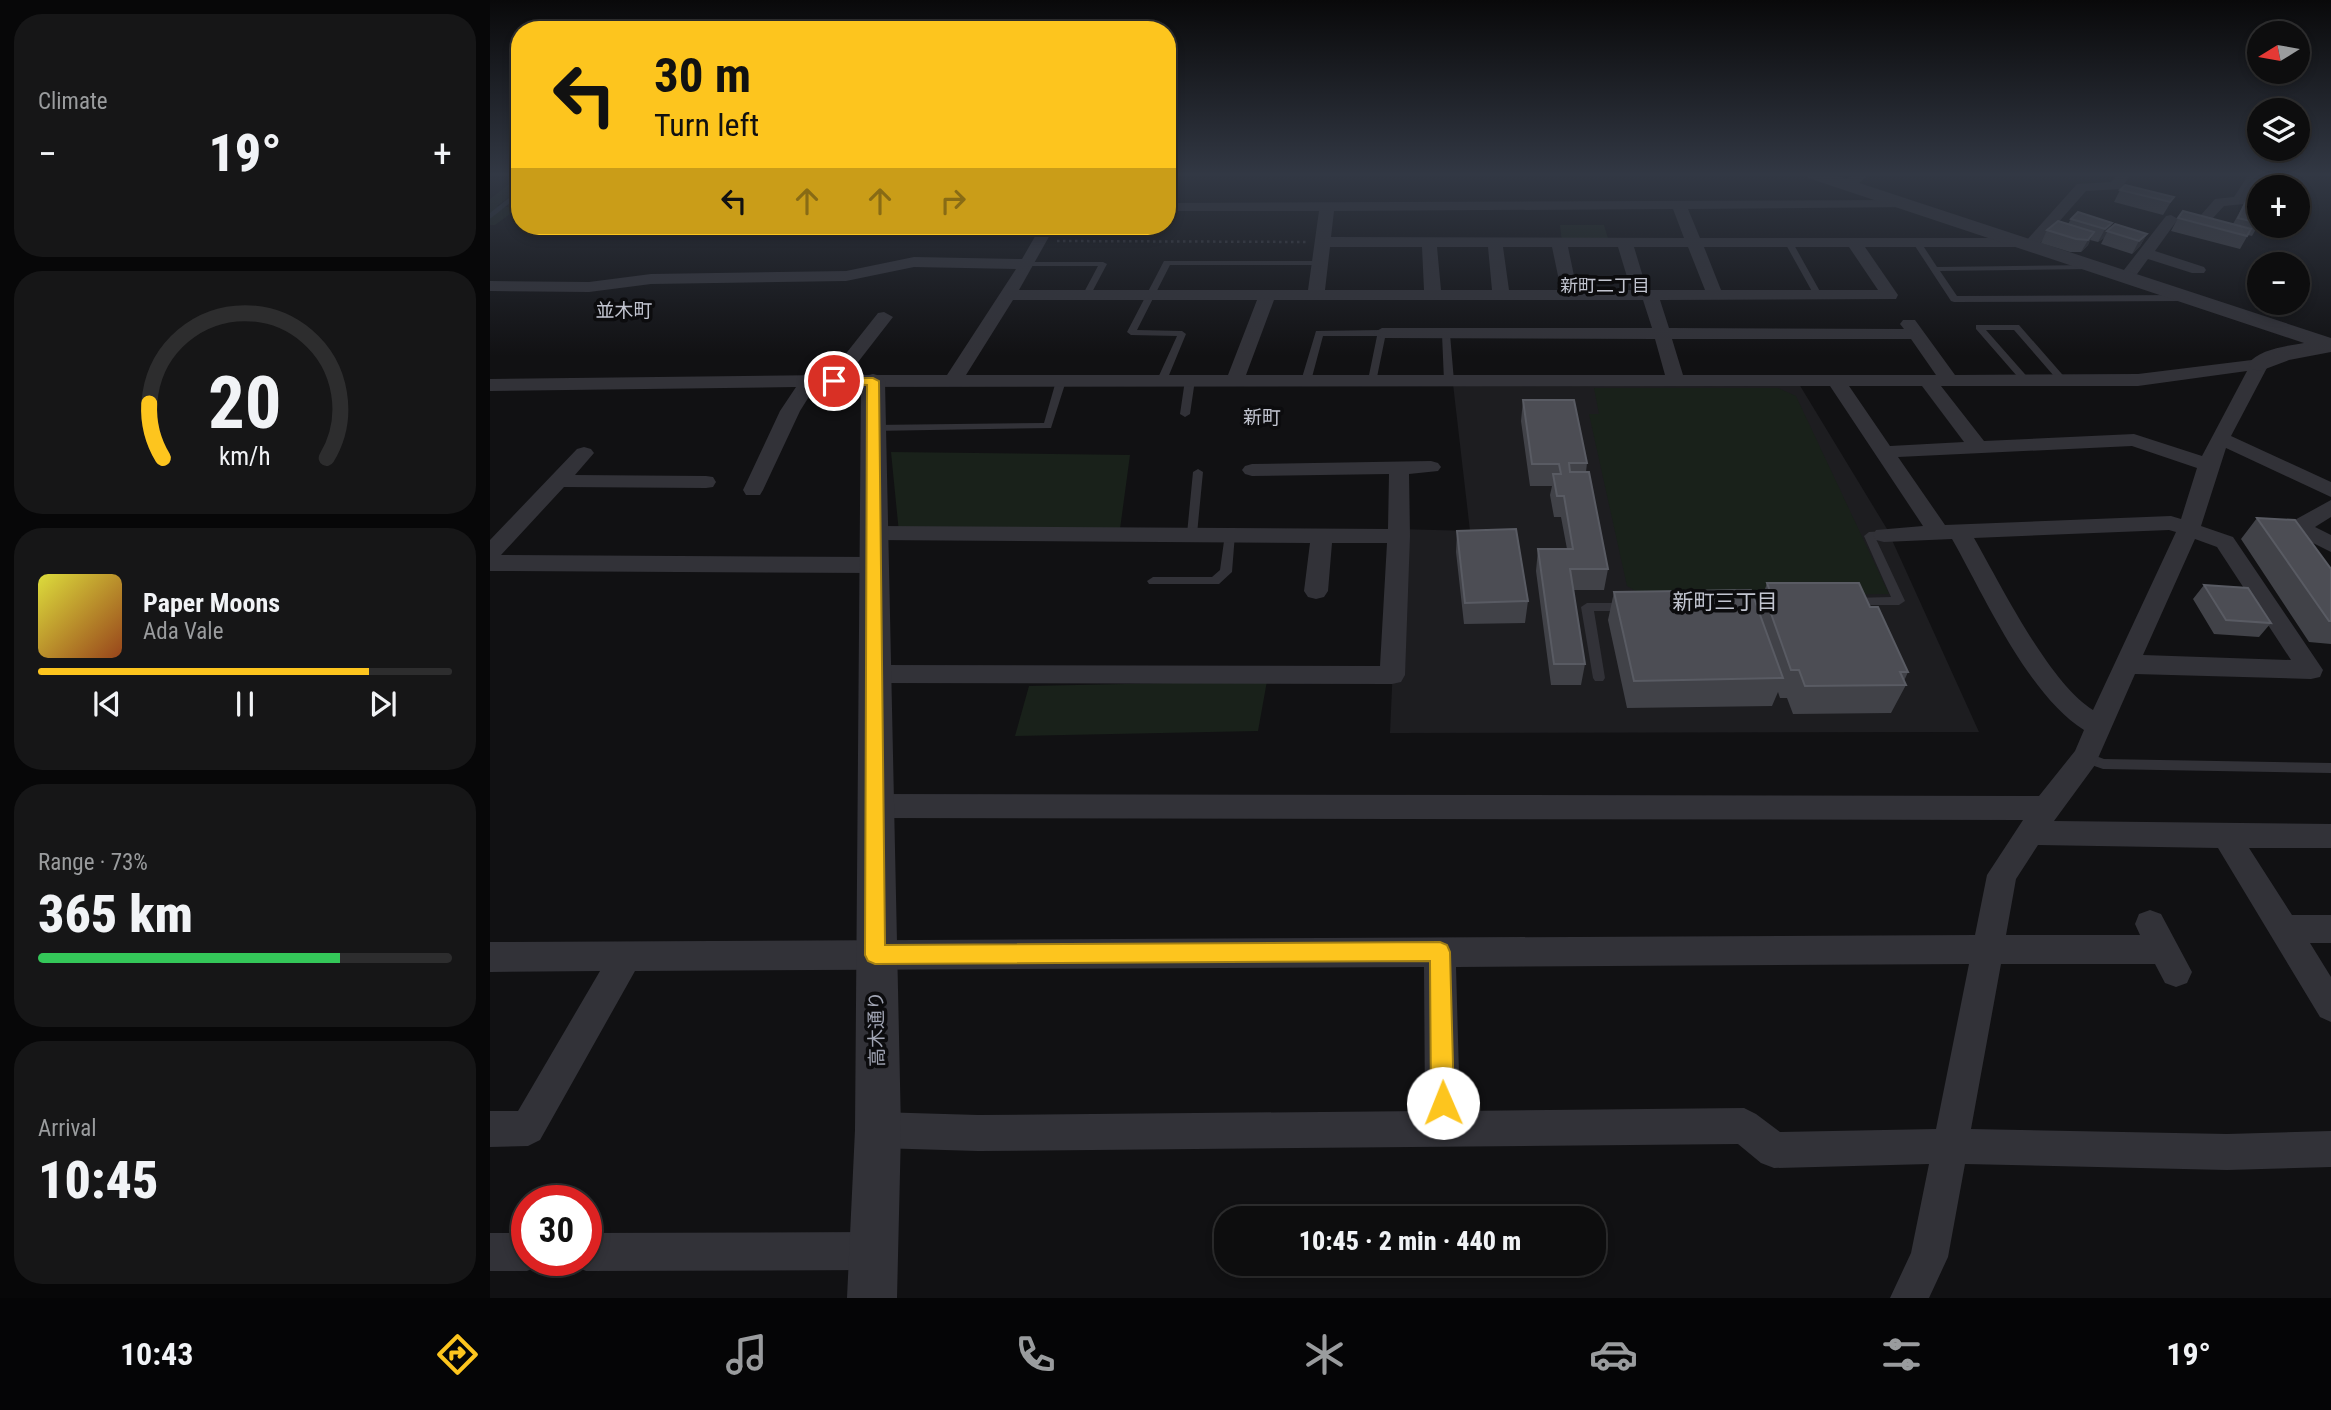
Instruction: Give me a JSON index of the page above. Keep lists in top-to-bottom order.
{
  "streets": {
    "street": ["高木通り"]
  },
  "districts": [
    "新町二丁目",
    "並木町",
    "新町",
    "新町三丁目"
  ],
  "north": "left",
  "page": {
    "tile": [
      "Climate",
      ["Range · 73%", "365 km"],
      ["Arrival", "10:45"]
    ],
    "map_buttons": ["+", "−"],
    "turn": ["30 m", "Turn left"],
    "heat": ["−", "19°", "+"],
    "song": ["Paper Moons", "Ada Vale"],
    "limit": "30",
    "trip": "10:45 · 2 min · 440 m",
    "tabs": ["10:43", "19°"],
    "gauge": ["20", "km/h"]
  }
}
